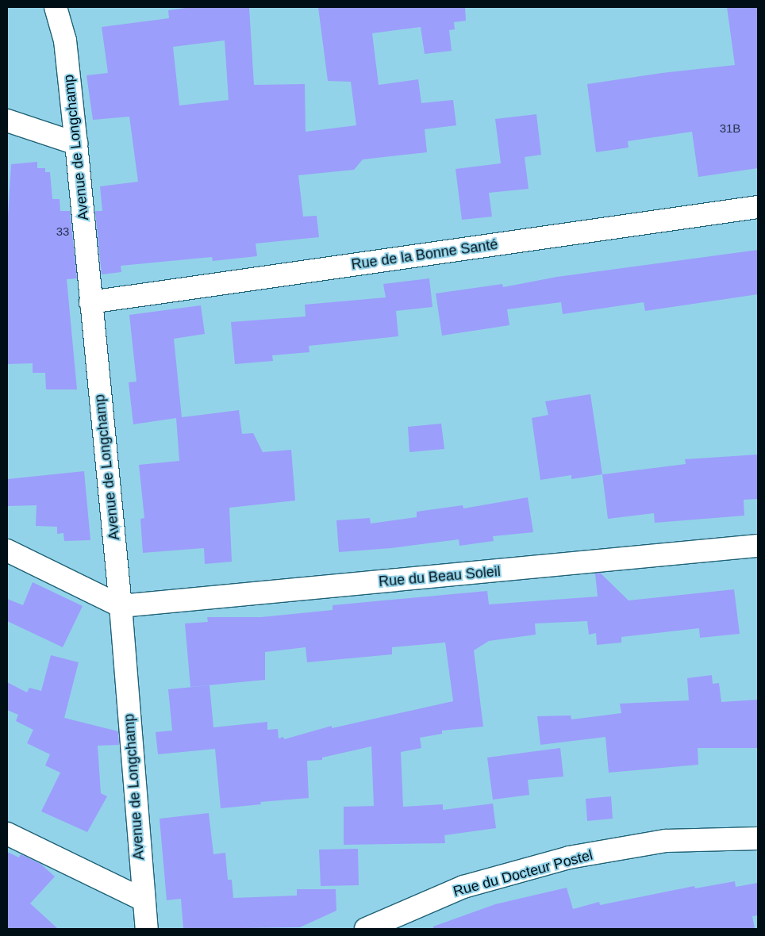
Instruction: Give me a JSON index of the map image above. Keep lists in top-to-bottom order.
{
  "streets": {
    "street": [
      "Avenue de Longchamp",
      "Rue de la Bonne Santé",
      "Rue du Beau Soleil",
      "Rue du Docteur Postel"
    ]
  },
  "crossings": [
    ["Avenue de Longchamp", "Rue de la Bonne Santé"],
    ["Avenue de Longchamp", "Rue du Beau Soleil"]
  ],
  "house_numbers": ["31B", "33"]
}
